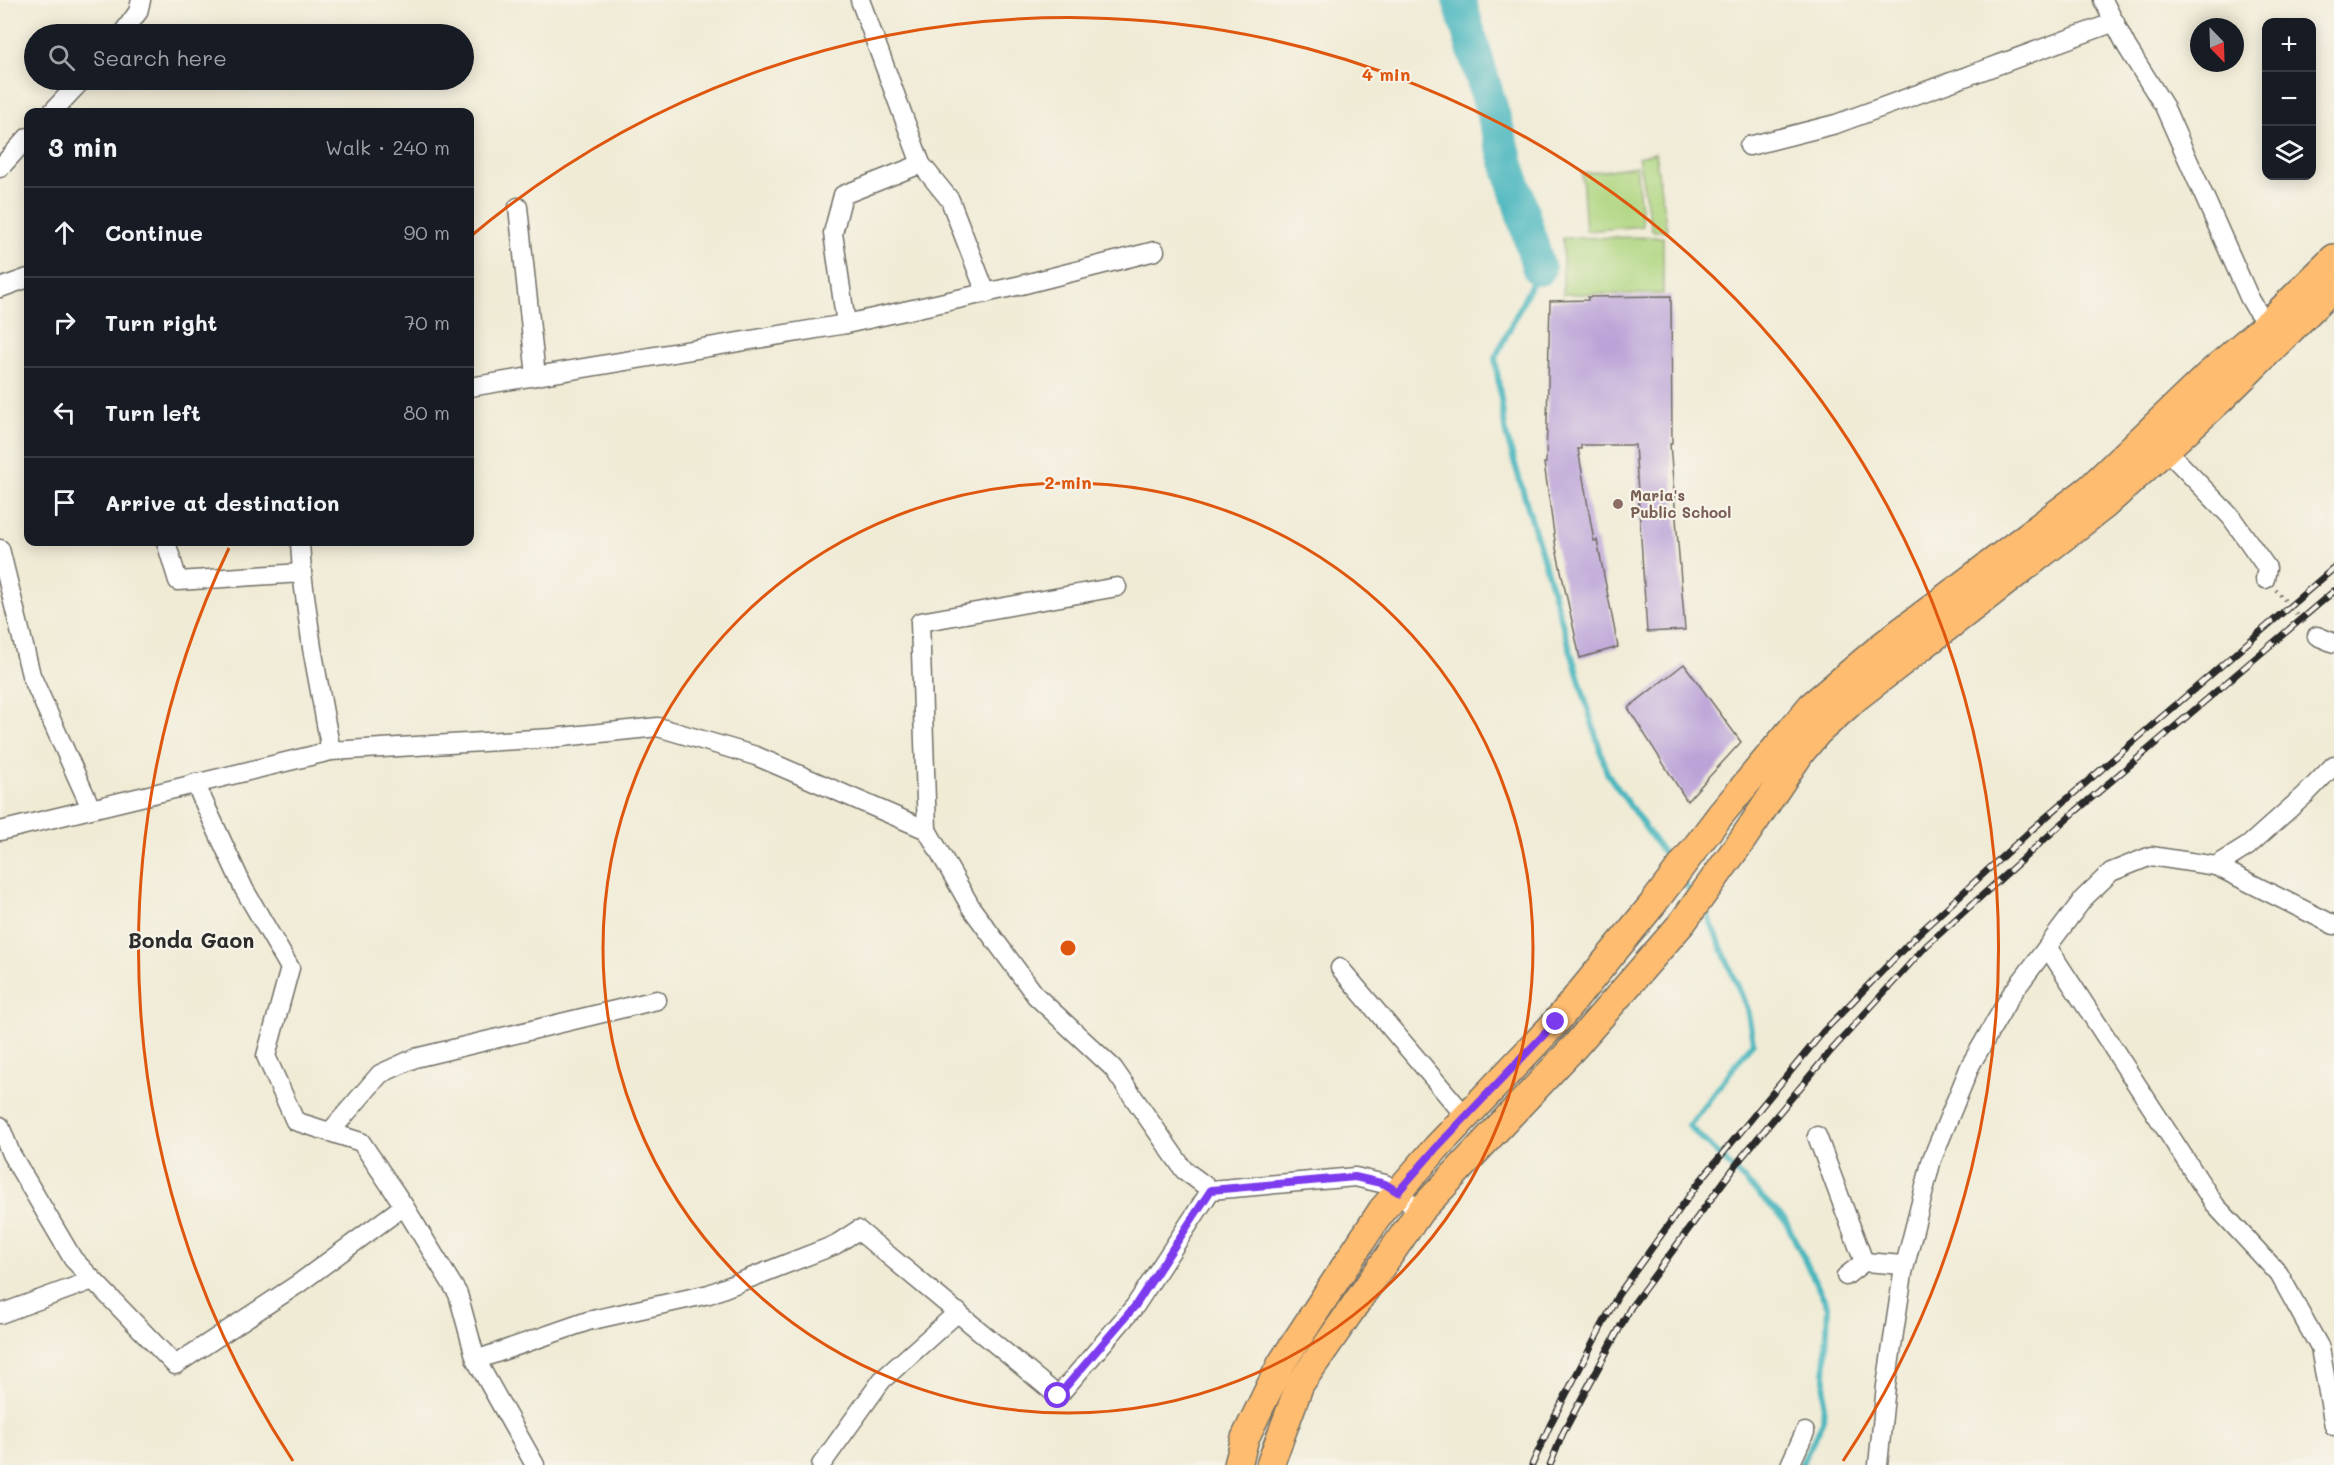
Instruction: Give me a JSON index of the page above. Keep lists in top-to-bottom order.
{
  "districts": ["Bonda Gaon"],
  "places": ["Maria's Public School"],
  "north": "bottom right",
  "page": {
    "map_buttons": ["+", "−"],
    "search": "Search here",
    "heading": ["3 min", "Walk · 240 m"],
    "list": [
      ["Continue", "90 m"],
      ["Turn right", "70 m"],
      ["Turn left", "80 m"],
      "Arrive at destination"
    ]
  },
  "rings": ["4 min", "2 min"]
}
